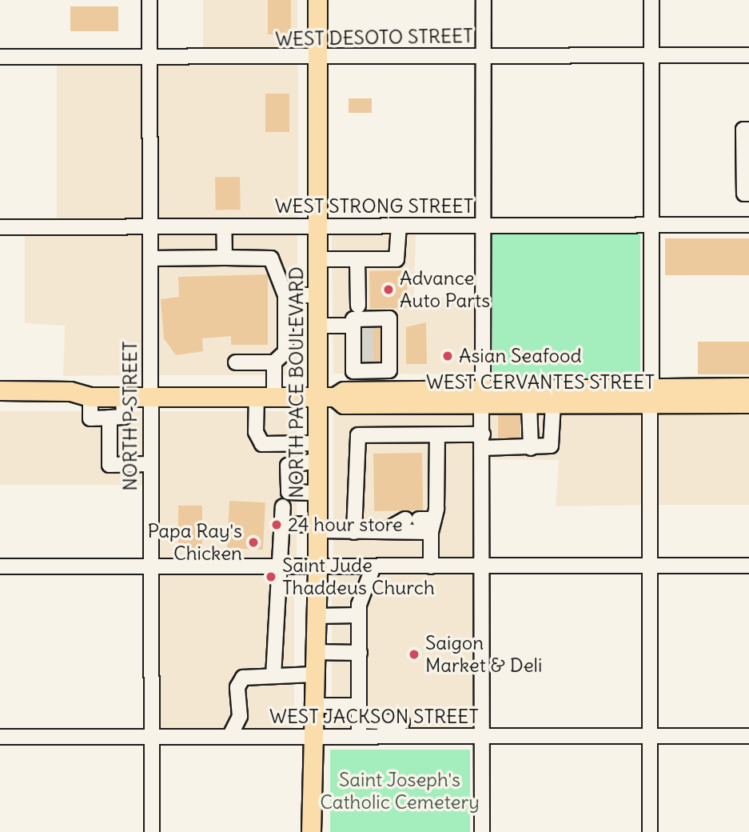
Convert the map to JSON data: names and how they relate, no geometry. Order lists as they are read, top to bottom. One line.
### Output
{"streets":{"main road":["NORTH PACE BOULEVARD","WEST CERVANTES STREET"],"street":["WEST DESOTO STREET","WEST STRONG STREET","NORTH P STREET","WEST JACKSON STREET"]},"crossings":[["WEST DESOTO STREET","NORTH PACE BOULEVARD"],["WEST DESOTO STREET","NORTH P STREET"],["WEST STRONG STREET","NORTH PACE BOULEVARD"],["WEST STRONG STREET","NORTH P STREET"],["NORTH PACE BOULEVARD","WEST CERVANTES STREET"],["NORTH PACE BOULEVARD","WEST JACKSON STREET"],["WEST CERVANTES STREET","NORTH P STREET"],["NORTH P STREET","WEST JACKSON STREET"]],"parks":["Saint Joseph's Catholic Cemetery"],"places":["Advance Auto Parts","Asian Seafood","24 hour store","Papa Ray's Chicken","Saint Jude Thaddeus Church","Saigon Market & Deli"]}
